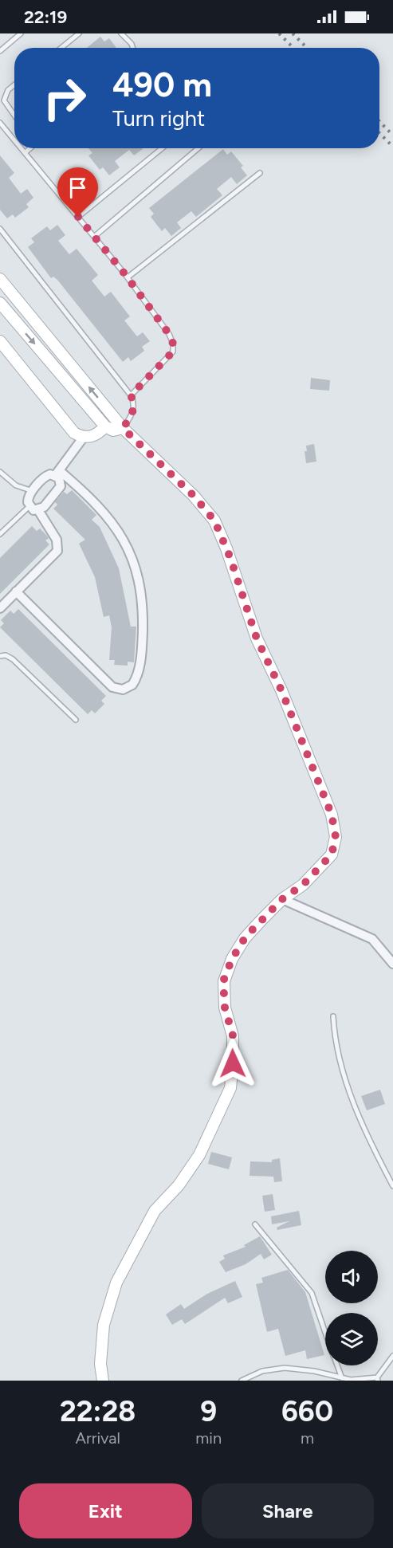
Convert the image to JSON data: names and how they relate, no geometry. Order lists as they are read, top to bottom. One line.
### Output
{"page":{"status":"22:19","turn":["490 m","Turn right"],"eta":["22:28","Arrival","9","min","660","m"],"buttons":["Exit","Share"]}}
